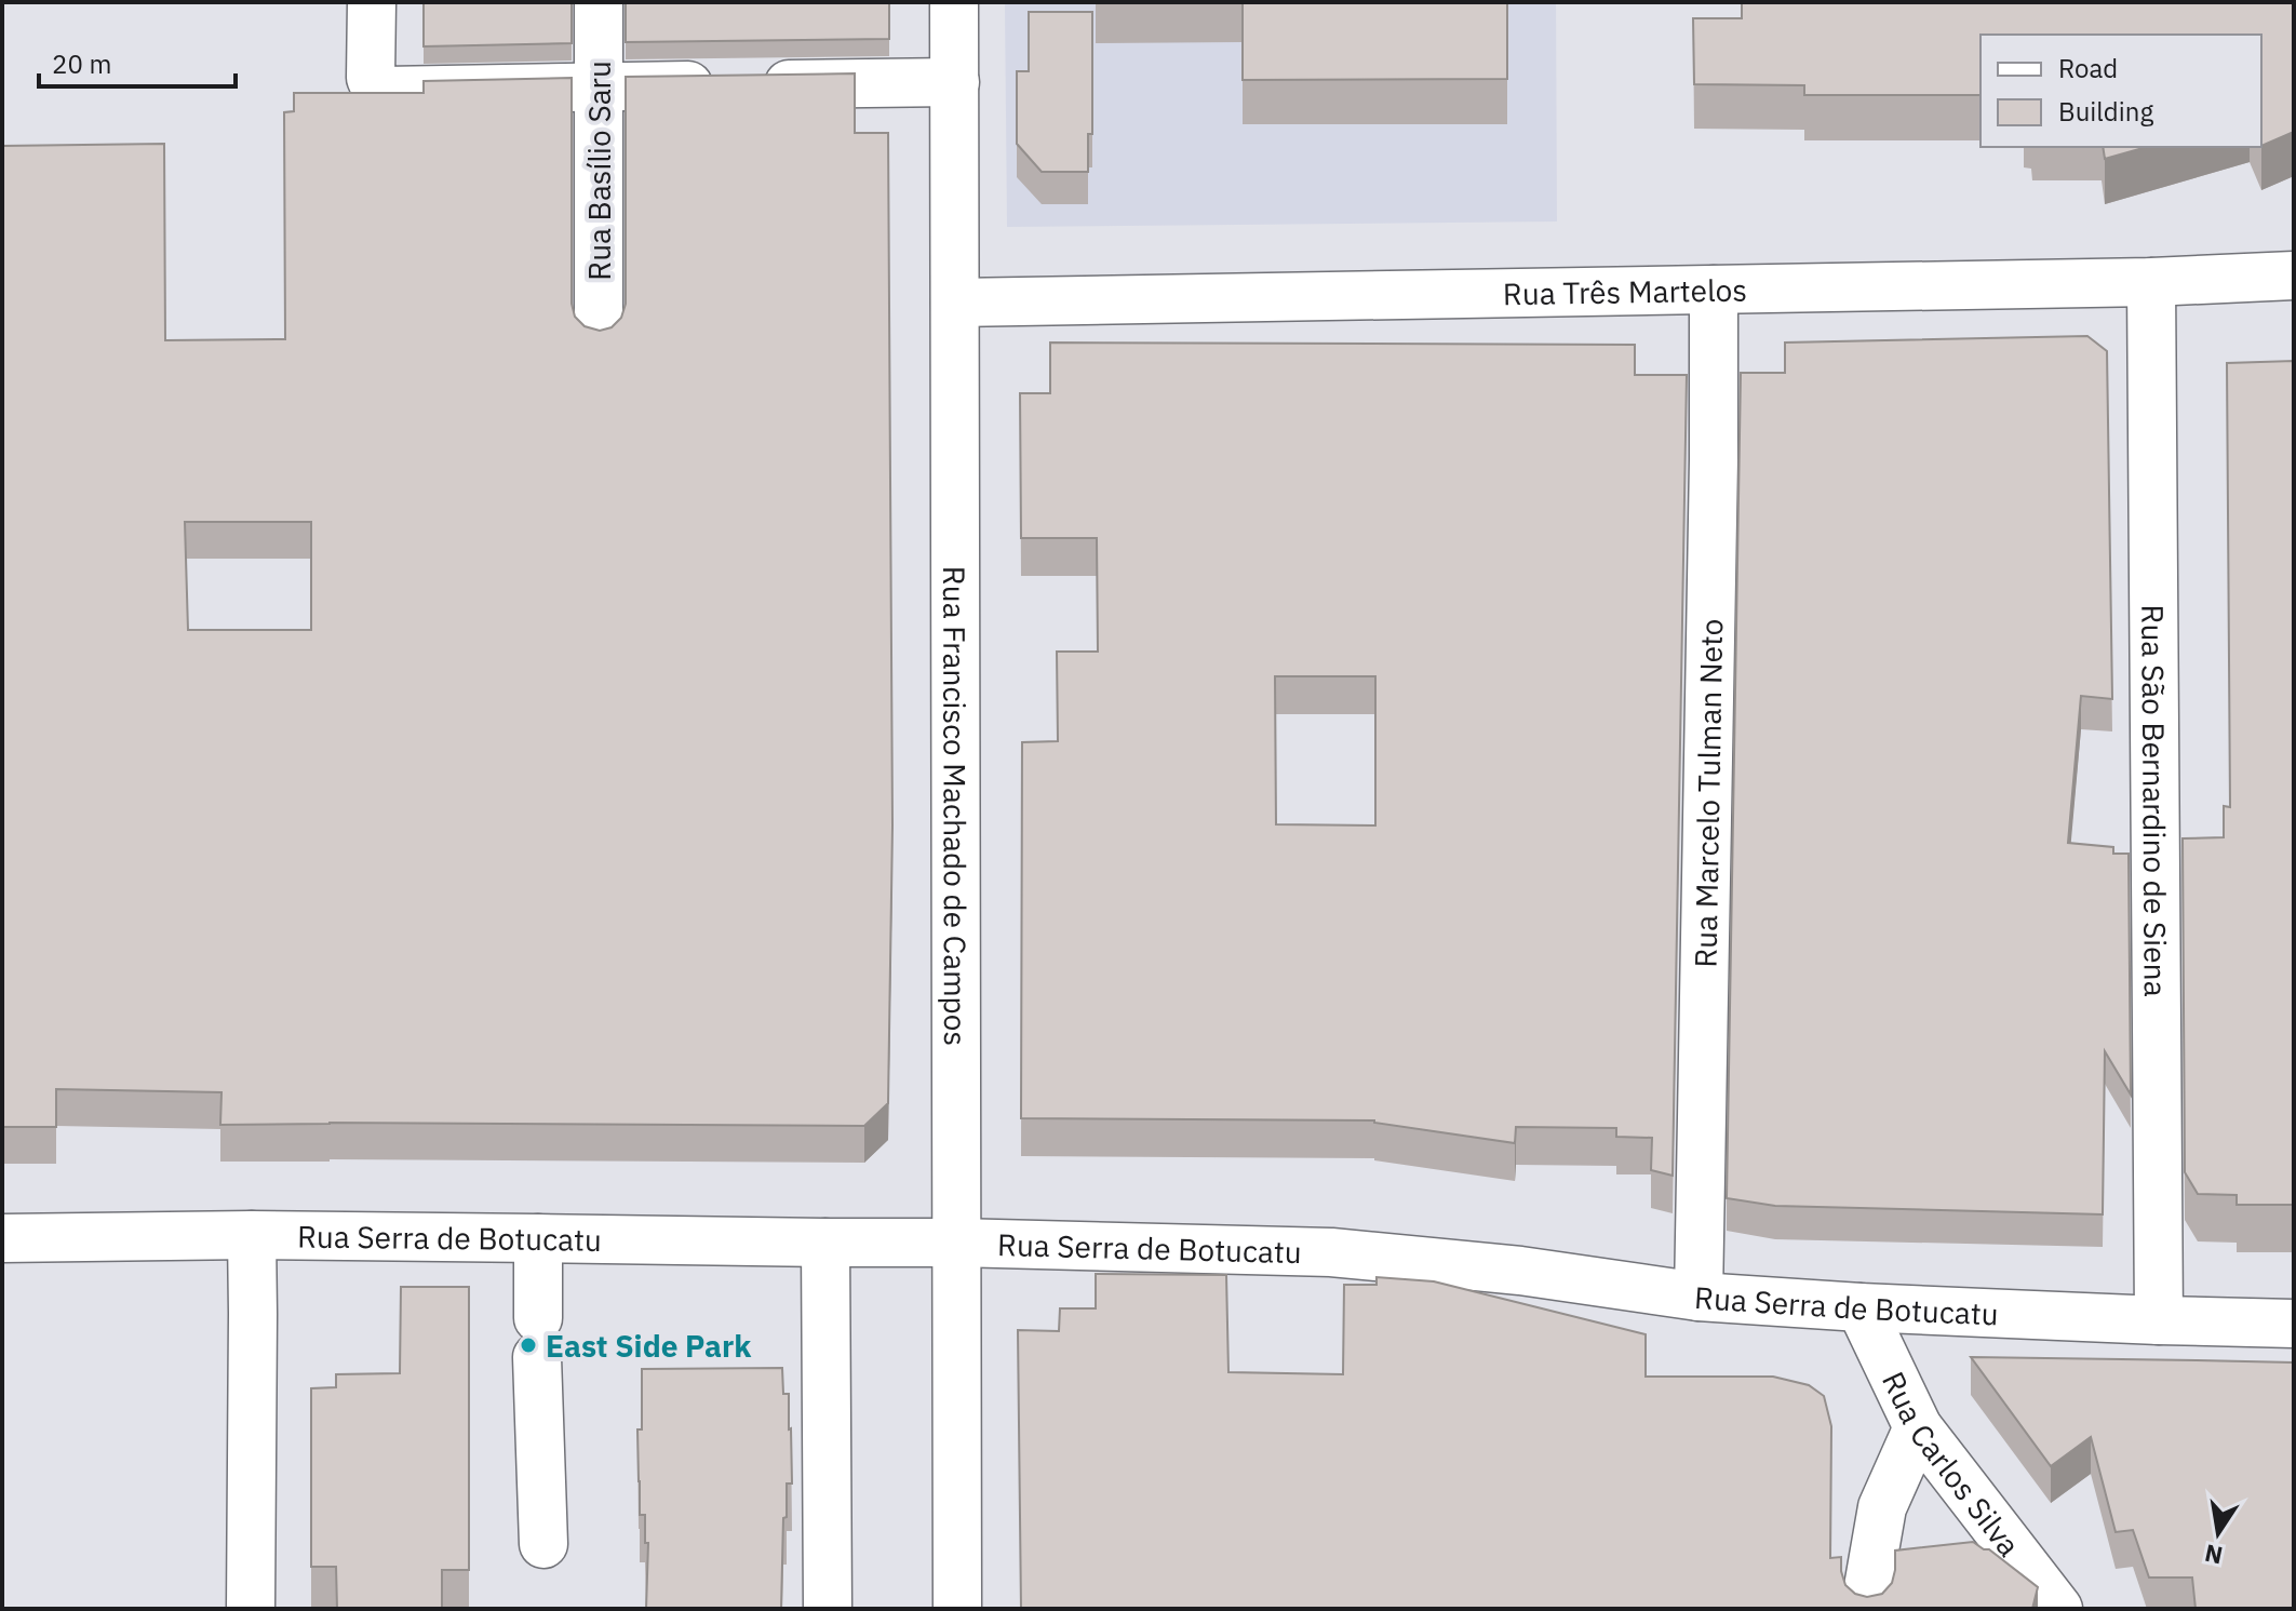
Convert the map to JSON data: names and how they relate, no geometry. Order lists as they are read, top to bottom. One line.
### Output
{"streets":{"street":["Rua Basílio Saru","Rua Três Martelos","Rua Marcelo Tulman Neto","Rua São Bernardino de Siena","Rua Francisco Machado de Campos","Rua Serra de Botucatu","Rua Carlos Silva"]},"crossings":[["Rua Três Martelos","Rua Marcelo Tulman Neto"],["Rua Três Martelos","Rua São Bernardino de Siena"],["Rua Três Martelos","Rua Francisco Machado de Campos"],["Rua Marcelo Tulman Neto","Rua Serra de Botucatu"],["Rua São Bernardino de Siena","Rua Serra de Botucatu"],["Rua Francisco Machado de Campos","Rua Serra de Botucatu"],["Rua Serra de Botucatu","Rua Carlos Silva"]],"places":["East Side Park"],"legend":["Road","Building"],"scale_bar":"20 m","north":"bottom"}
